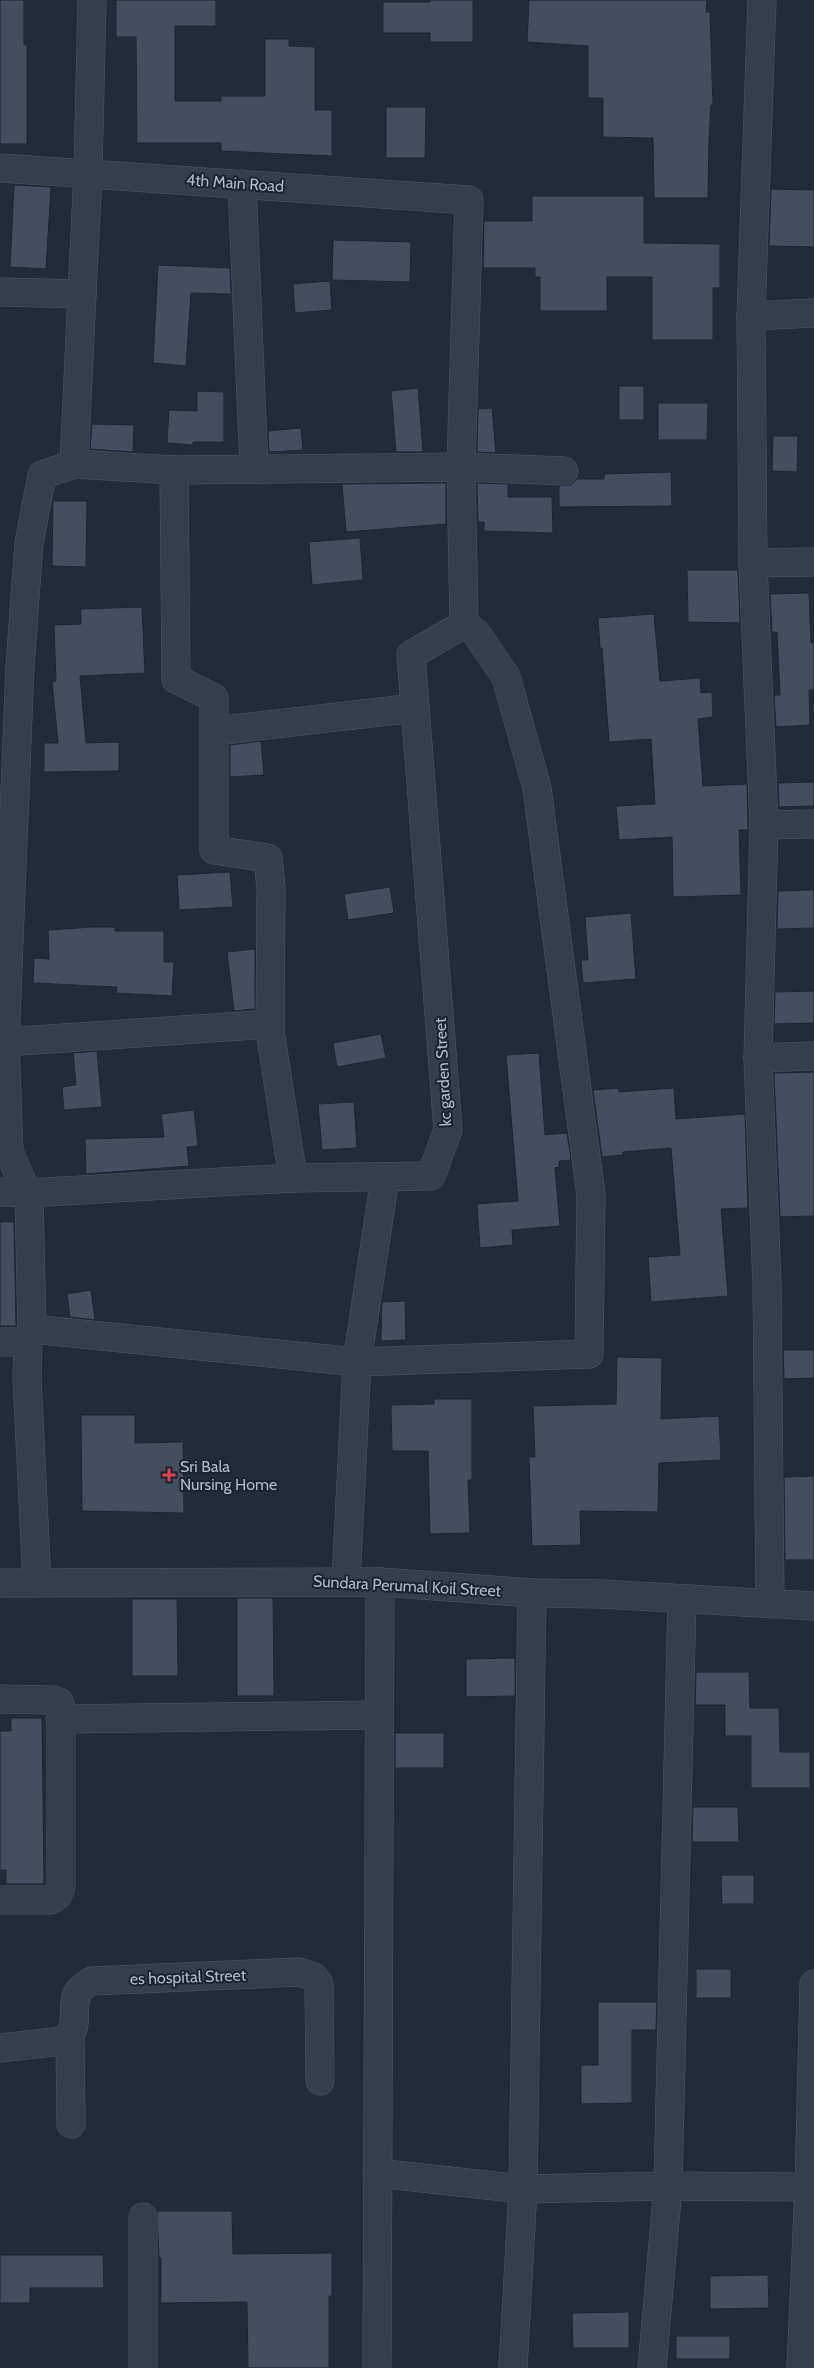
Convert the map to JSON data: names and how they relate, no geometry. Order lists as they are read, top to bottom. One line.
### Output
{"streets":{"street":["4th Main Road","kc garden Street","Sundara Perumal Koil Street","es hospital Street"]},"places":{"health":["Sri Bala Nursing Home"]}}
